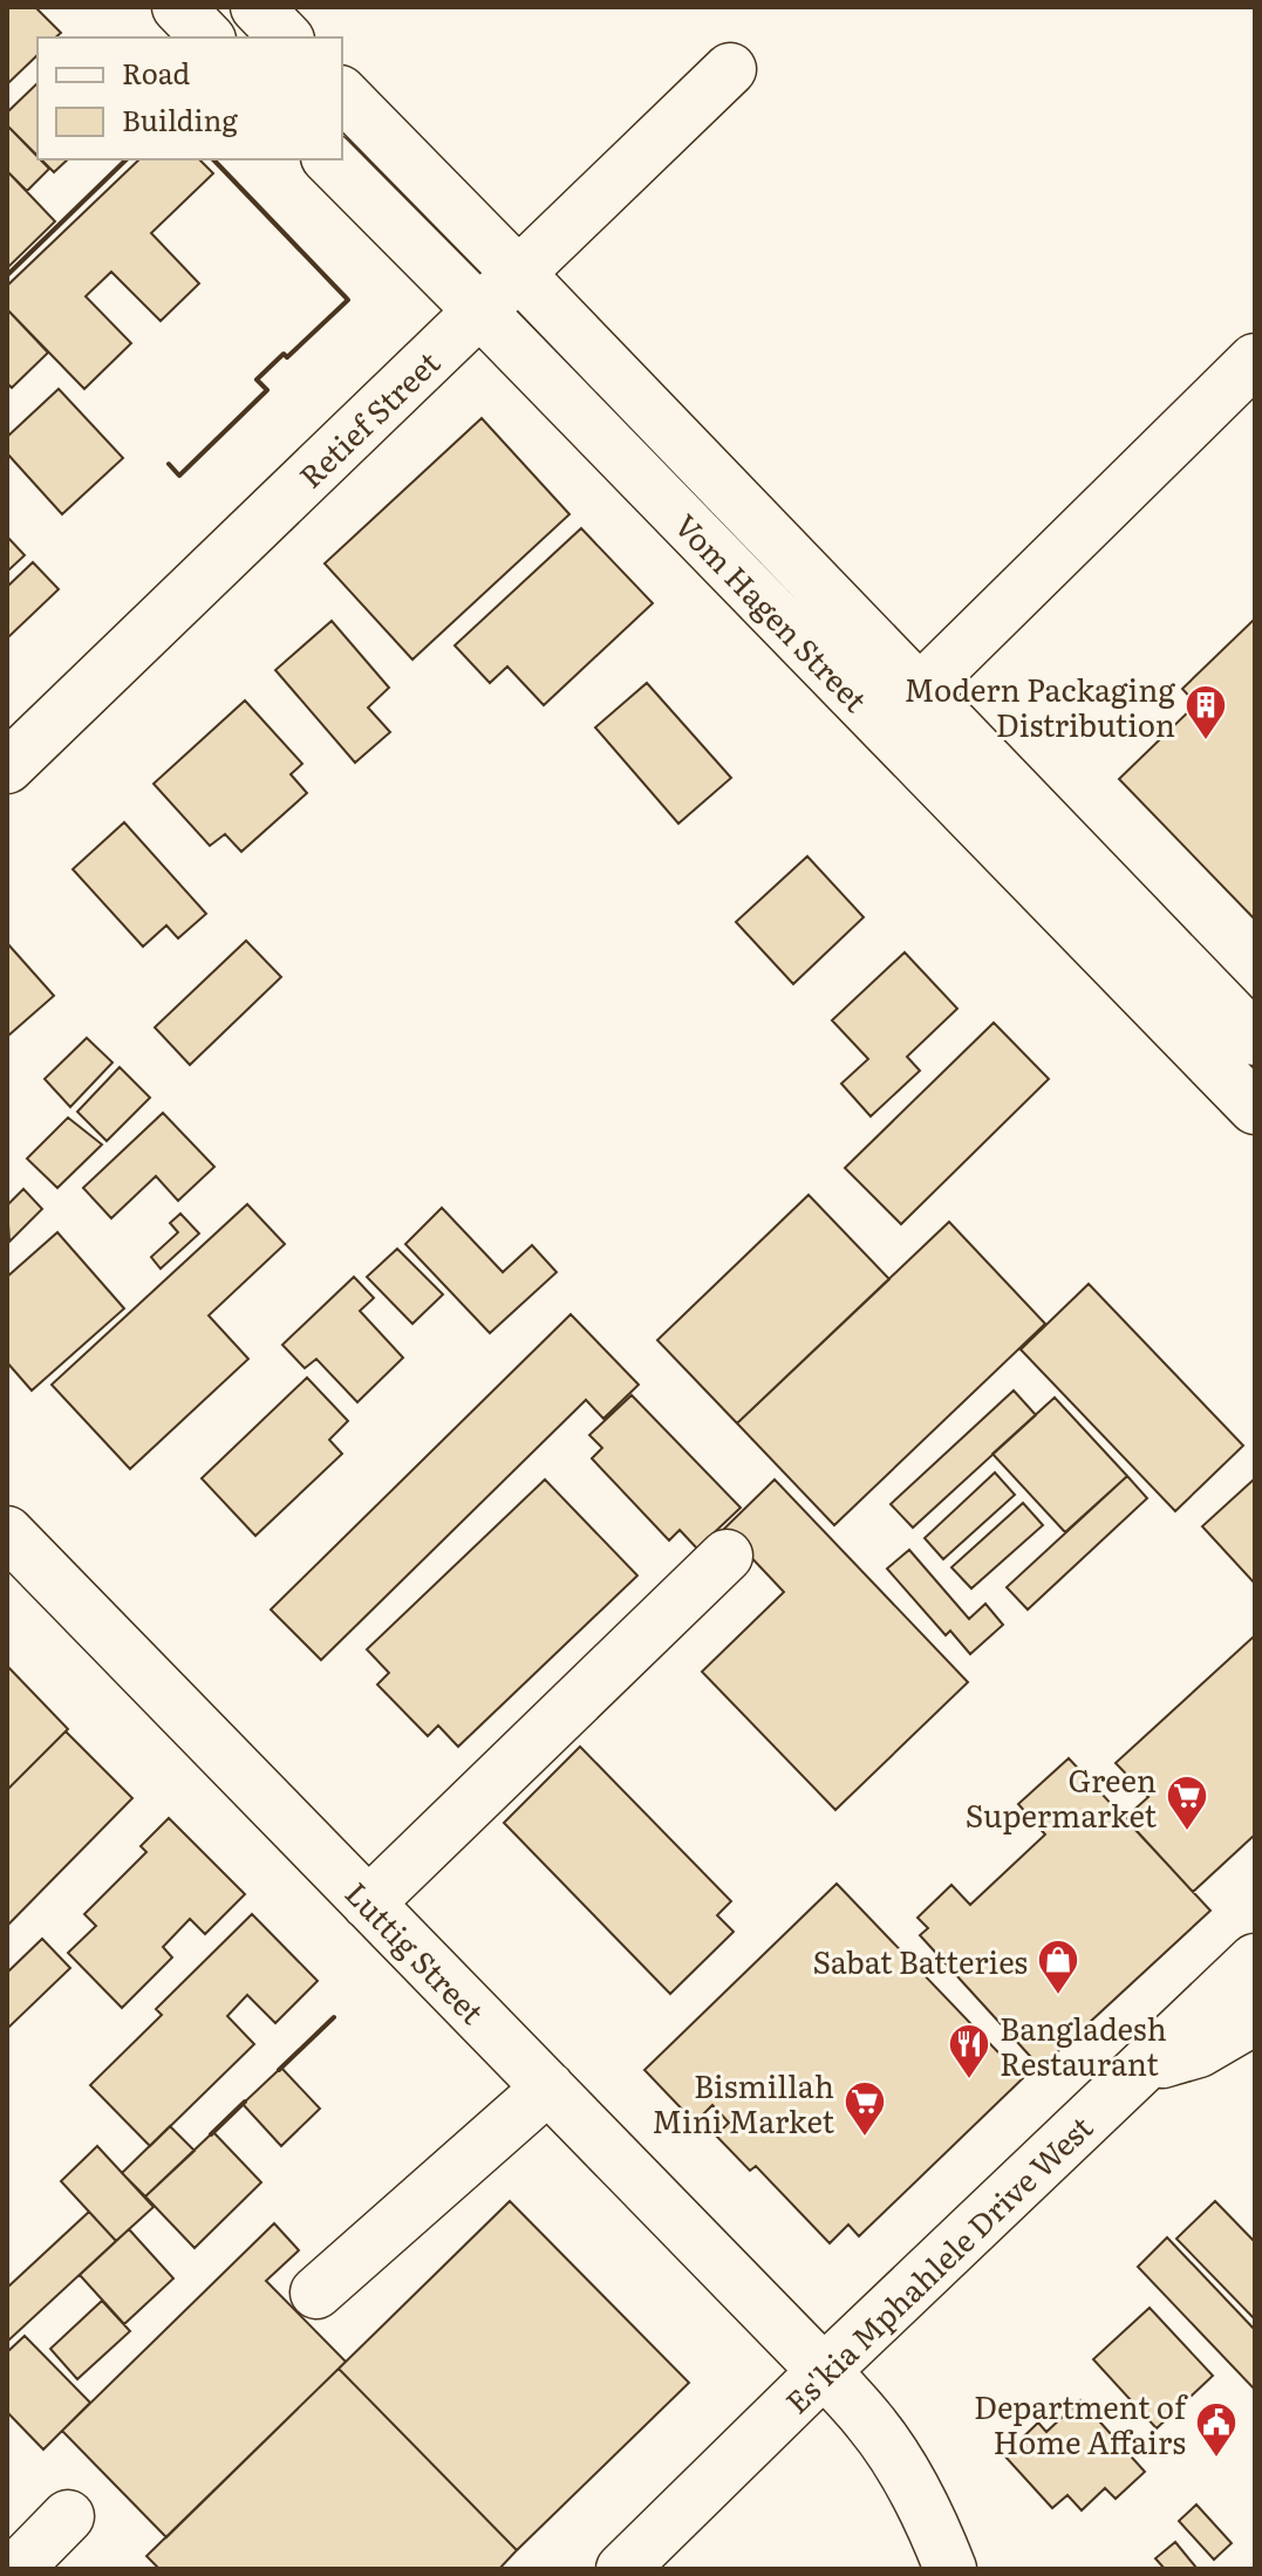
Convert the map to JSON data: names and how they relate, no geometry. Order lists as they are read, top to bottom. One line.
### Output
{"streets":{"main road":["Retief Street","Vom Hagen Street","Luttig Street","Es'kia Mphahlele Drive West"]},"crossings":[["Retief Street","Vom Hagen Street"],["Luttig Street","Es'kia Mphahlele Drive West"]],"places":{"building":["Modern Packaging Distribution"],"supermarket":["Green Supermarket","Bismillah Mini Market"],"shop":["Sabat Batteries"],"restaurant":["Bangladesh Restaurant"],"public building":["Department of Home Affairs"]},"legend":["Road","Building"]}
